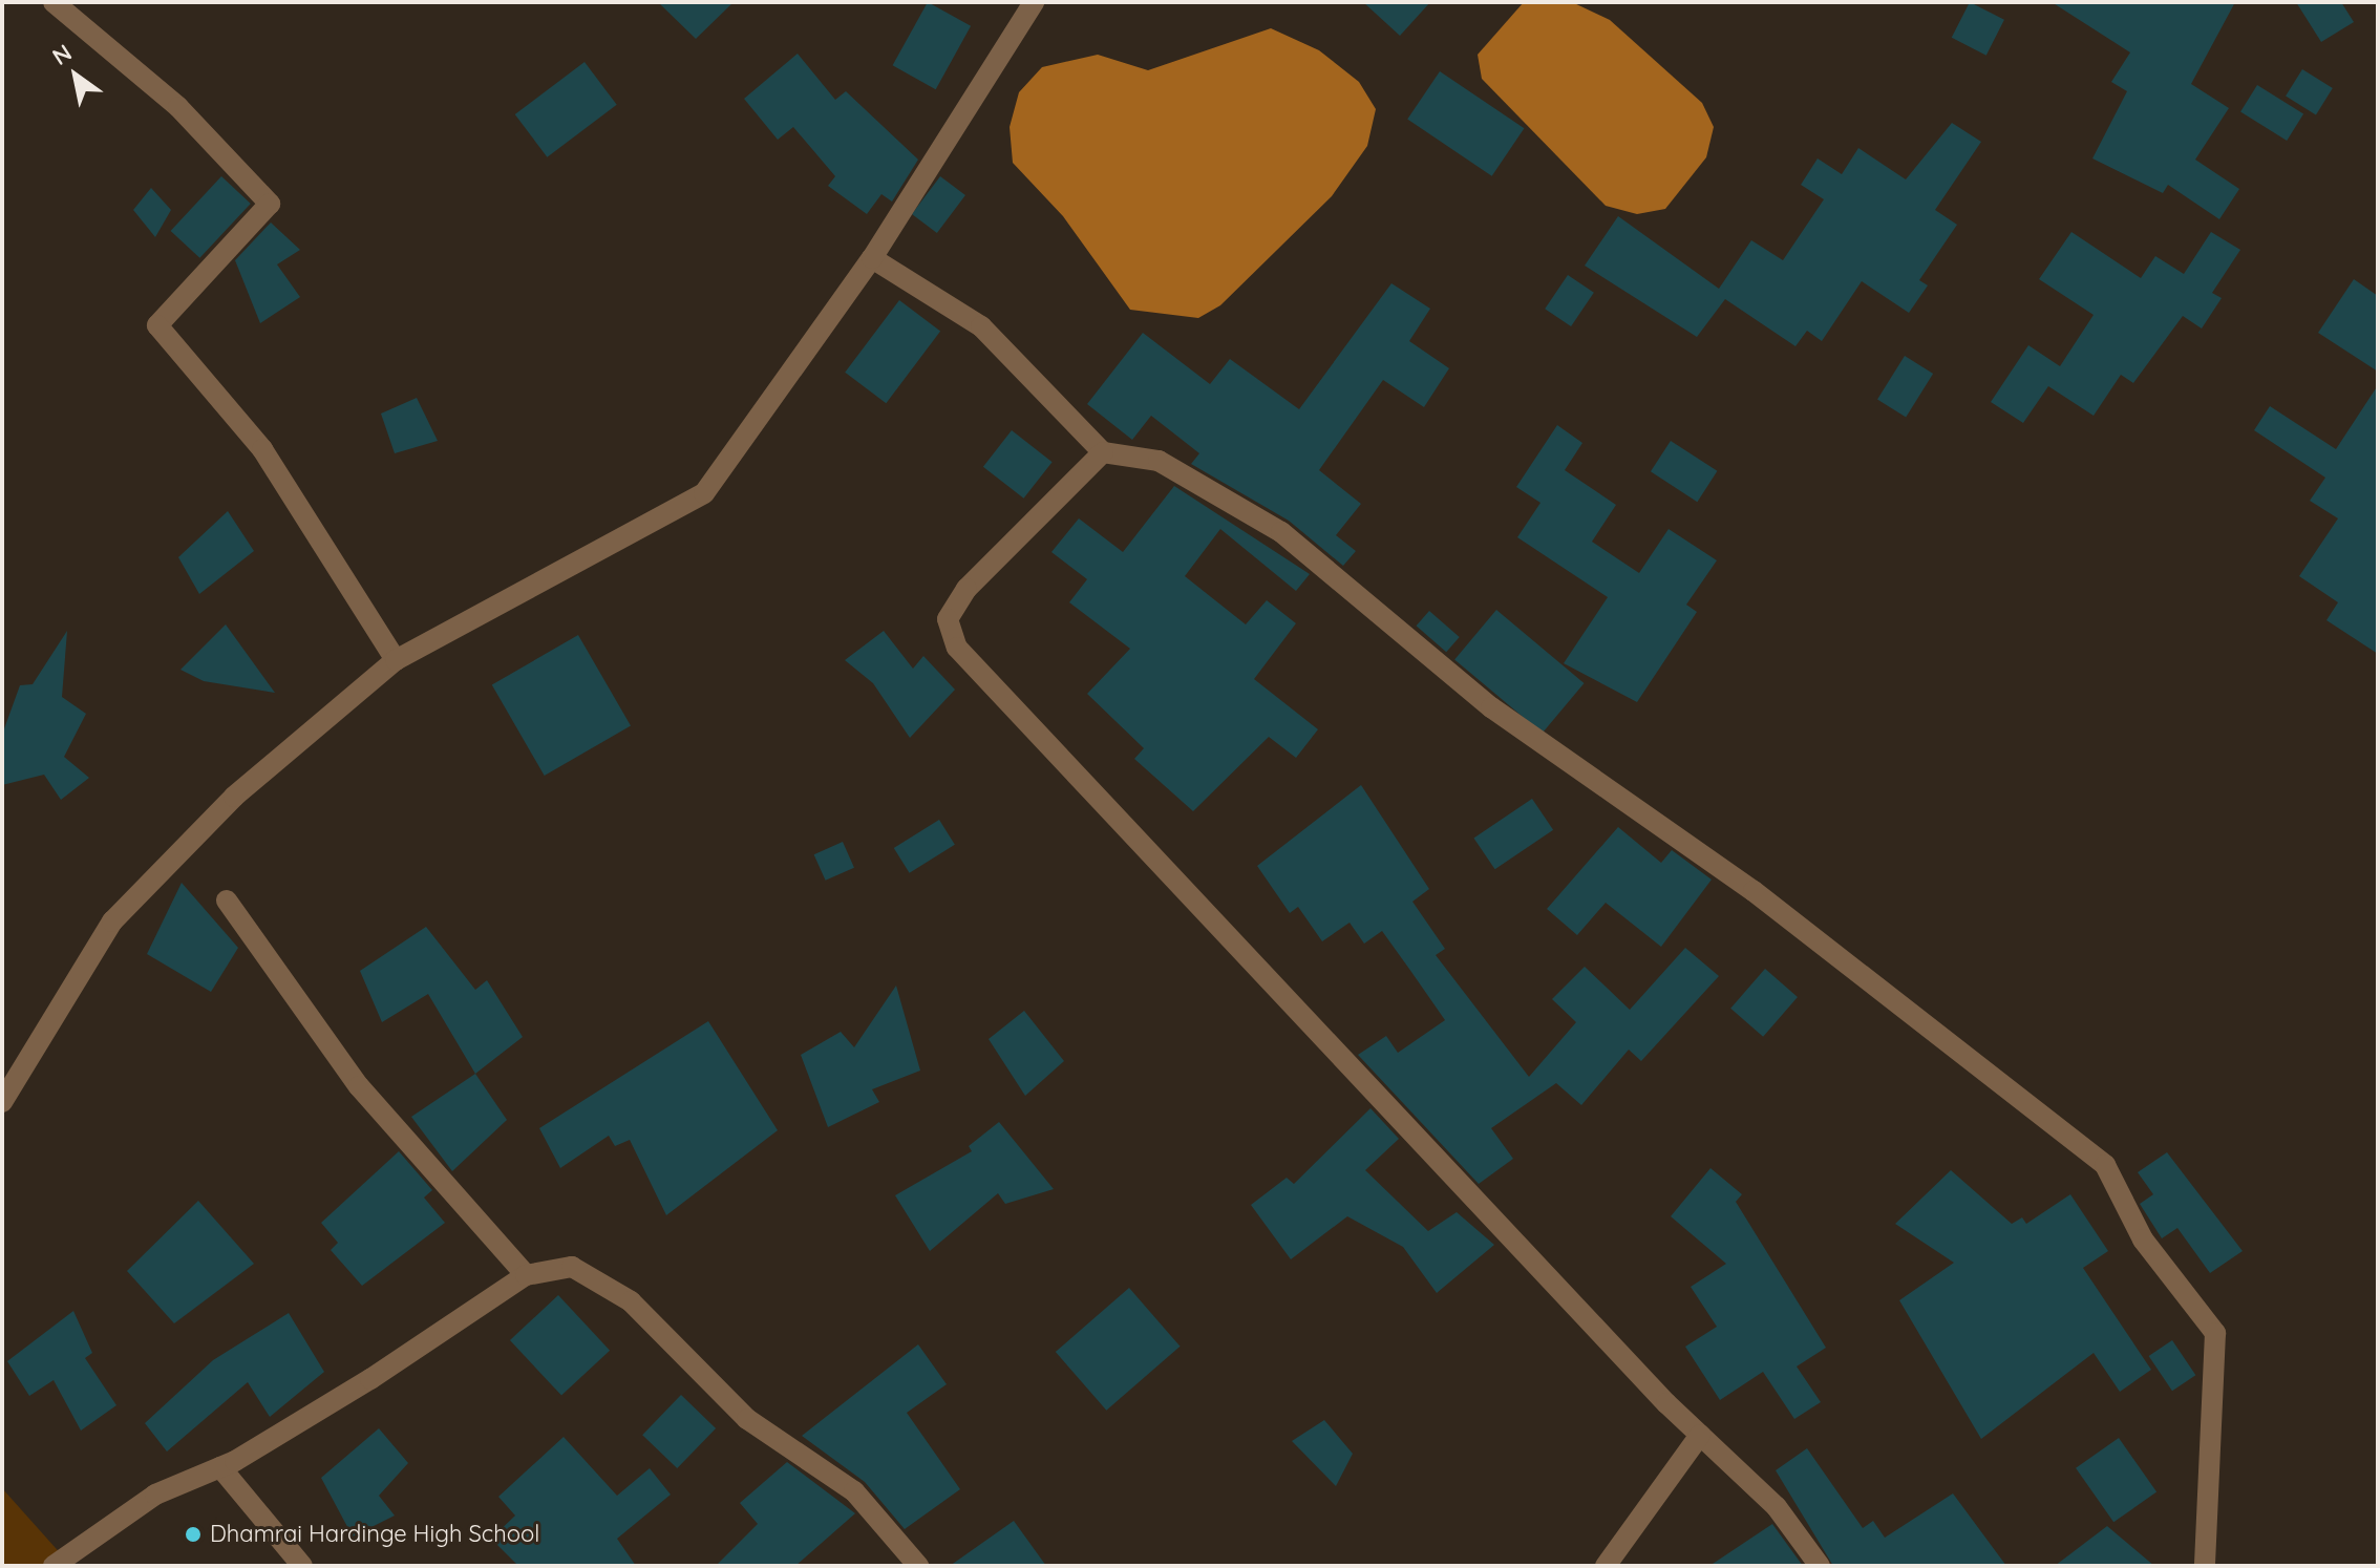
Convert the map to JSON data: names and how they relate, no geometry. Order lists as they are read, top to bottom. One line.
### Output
{"places":["Dhamrai Hardinge High School"],"north":"top left"}
